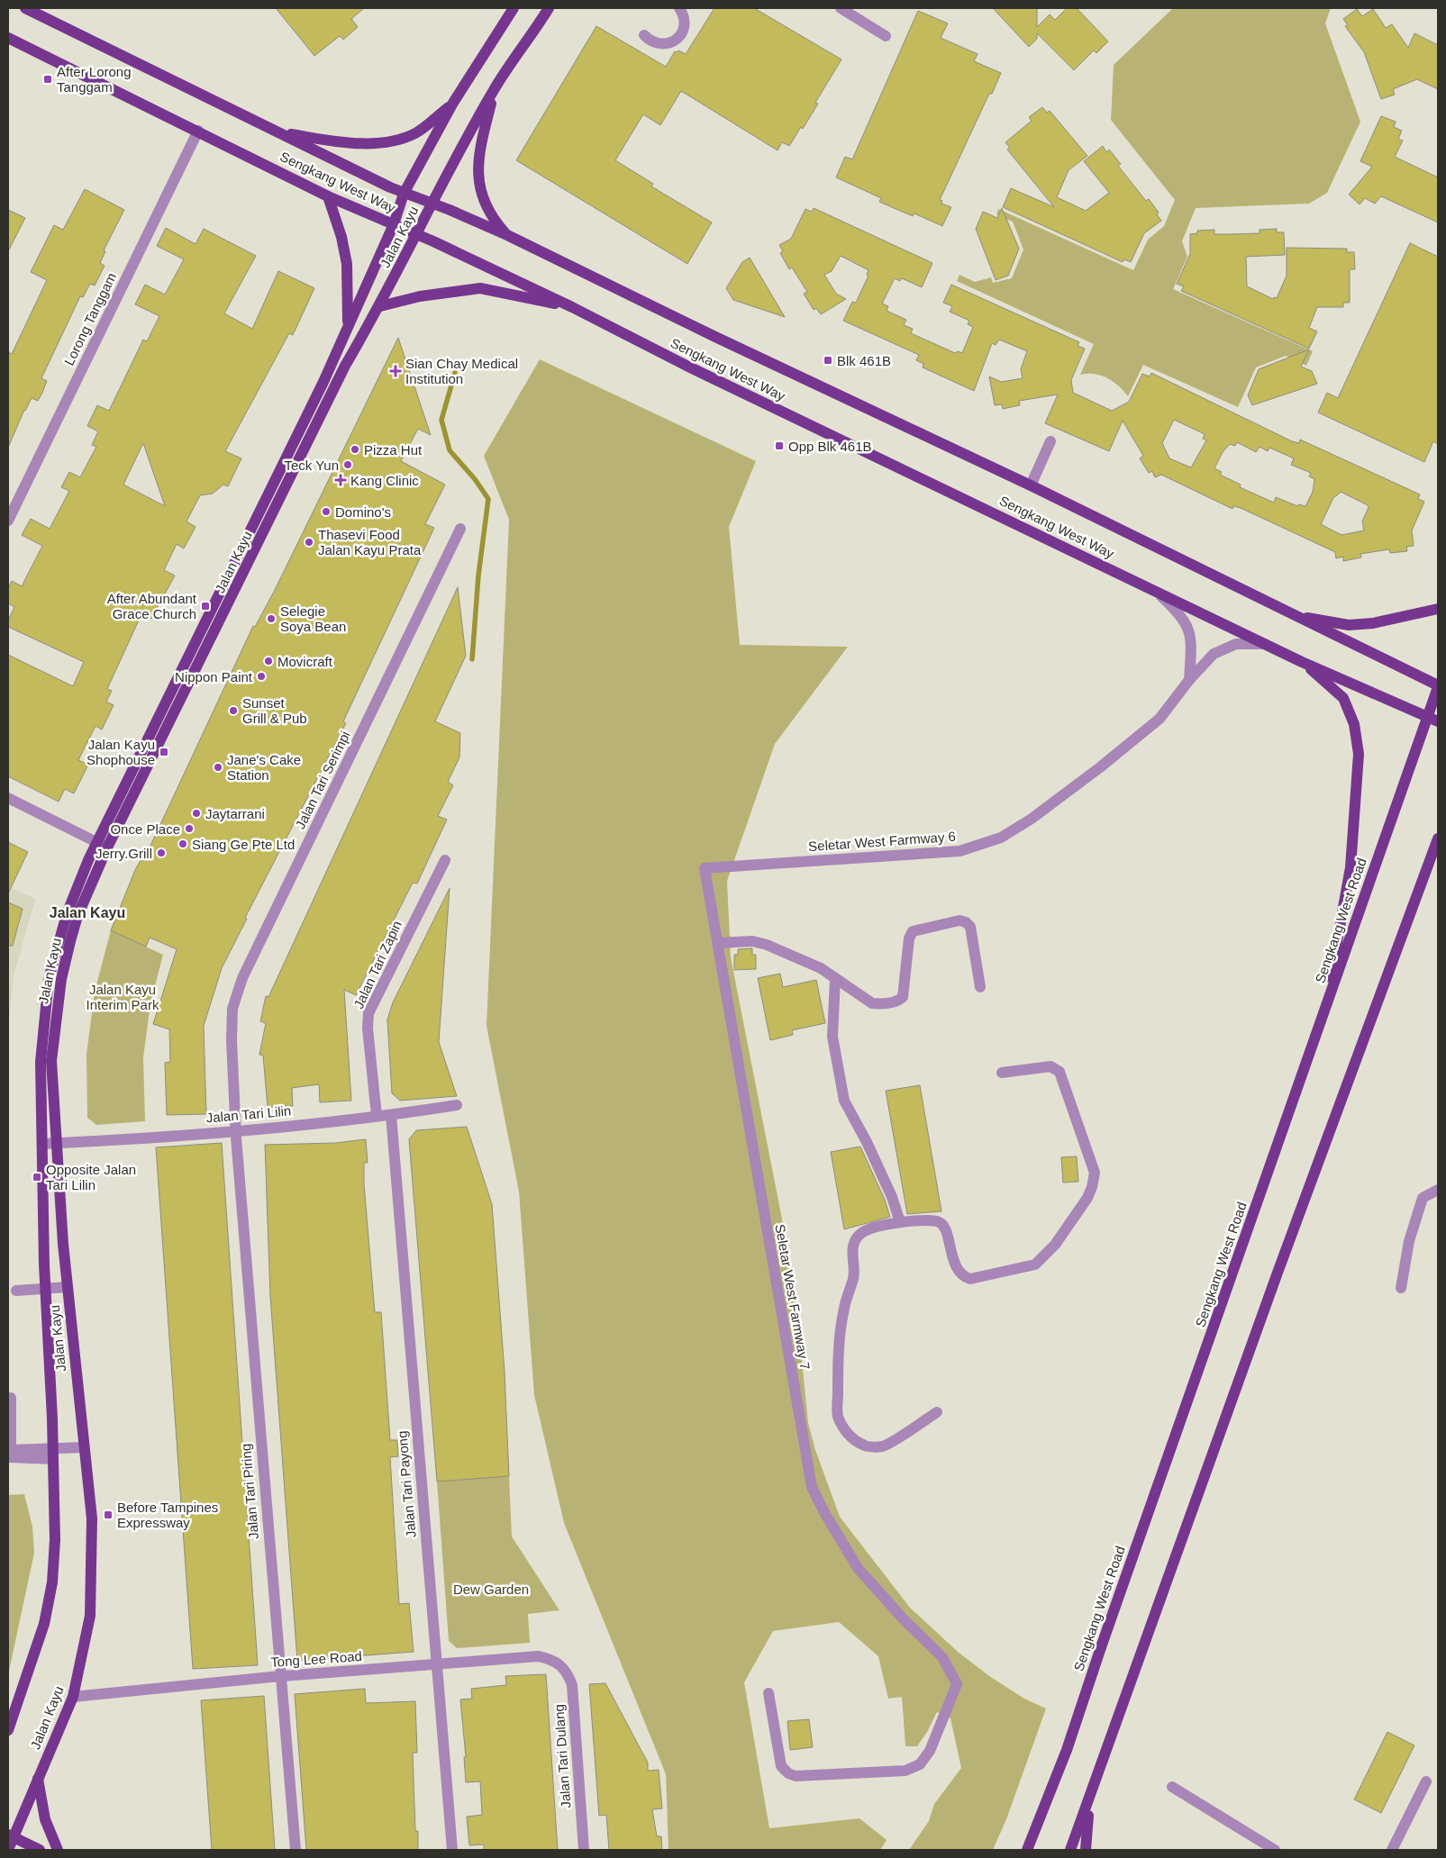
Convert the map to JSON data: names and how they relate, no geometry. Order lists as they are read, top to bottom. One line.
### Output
{"streets":{"main road":["Sengkang West Way","Jalan Kayu","Sengkang West Road"],"street":["Lorong Tanggam","Jalan Tari Serimpi","Seletar West Farmway 6","Jalan Tari Zapin","Jalan Tari Lilin","Seletar West Farmway 7","Jalan Tari Payong","Jalan Tari Piring","Tong Lee Road","Jalan Tari Dulang"]},"crossings":[["Sengkang West Way","Jalan Kayu"],["Sengkang West Way","Lorong Tanggam"],["Sengkang West Way","Seletar West Farmway 6"],["Sengkang West Way","Sengkang West Road"],["Jalan Kayu","Jalan Tari Lilin"],["Jalan Kayu","Tong Lee Road"],["Jalan Tari Serimpi","Jalan Tari Lilin"],["Jalan Tari Serimpi","Jalan Tari Piring"],["Seletar West Farmway 6","Seletar West Farmway 7"],["Jalan Tari Zapin","Jalan Tari Lilin"],["Jalan Tari Lilin","Jalan Tari Payong"],["Jalan Tari Lilin","Jalan Tari Piring"],["Jalan Tari Payong","Tong Lee Road"],["Jalan Tari Piring","Tong Lee Road"],["Tong Lee Road","Jalan Tari Dulang"]],"districts":["Jalan Kayu"],"parks":["Jalan Kayu Interim Park","Dew Garden"],"places":{"transit":["After Lorong Tanggam","Blk 461B","Opp Blk 461B","After Abundant Grace Church","Jalan Kayu Shophouse","Opposite Jalan Tari Lilin","Before Tampines Expressway"],"health":["Sian Chay Medical Institution","Kang Clinic"],"other":["Pizza Hut","Teck Yun","Domino's","Thasevi Food Jalan Kayu Prata","Selegie Soya Bean","Movicraft","Nippon Paint","Sunset Grill & Pub","Jane's Cake Station","Jaytarrani","Once Place","Siang Ge Pte Ltd","Jerry.Grill"]}}
